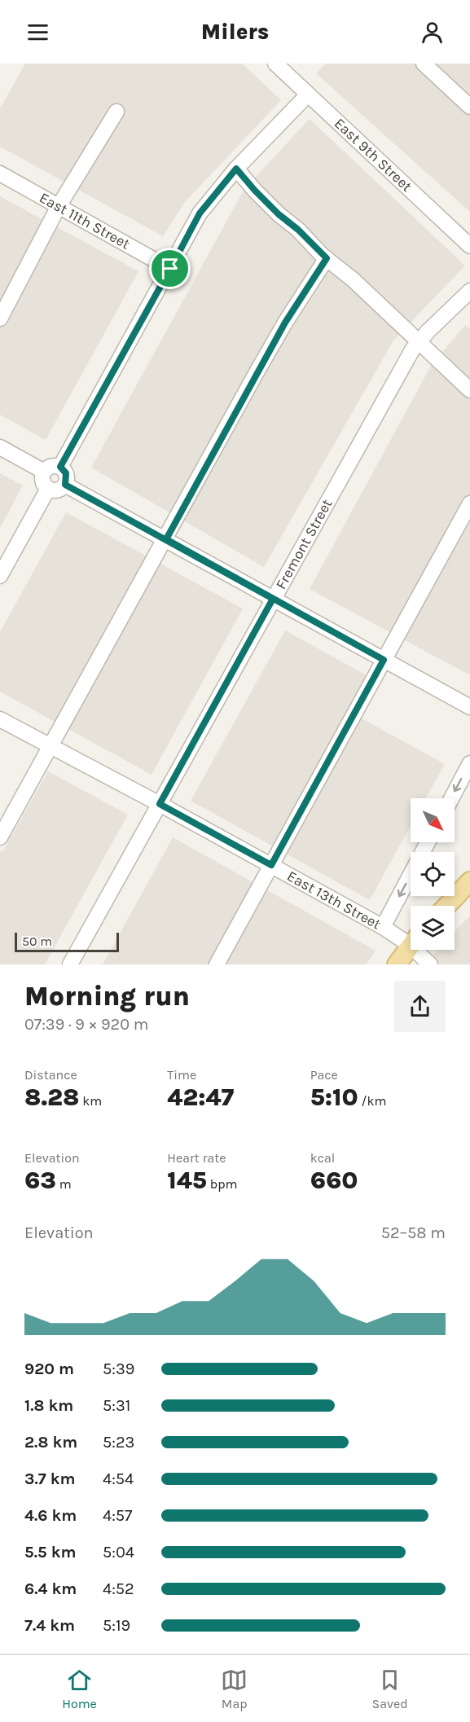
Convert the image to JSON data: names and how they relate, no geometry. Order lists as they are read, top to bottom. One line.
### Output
{"streets":{"street":["East 9th Street","East 11th Street","Fremont Street","East 13th Street"]},"crossings":[["Fremont Street","East 13th Street"]],"scale_bar":"50 m","north":"bottom right","page":{"header":"Milers","scale":"50 m","heading":["Morning run","07:39 · 9 × 920 m"],"stats":[["Distance","8.28 km"],["Time","42:47"],["Pace","5:10 /km"],["Elevation","63 m"],["Heart rate","145 bpm"],["kcal","660"]],"chart":["Elevation","52–58 m"],"list":[{"name":"920 m","note":"5:39"},{"name":"1.8 km","note":"5:31"},{"name":"2.8 km","note":"5:23"},{"name":"3.7 km","note":"4:54"},{"name":"4.6 km","note":"4:57"},{"name":"5.5 km","note":"5:04"},{"name":"6.4 km","note":"4:52"},{"name":"7.4 km","note":"5:19"}],"tabs":["Home","Map","Saved"]}}
